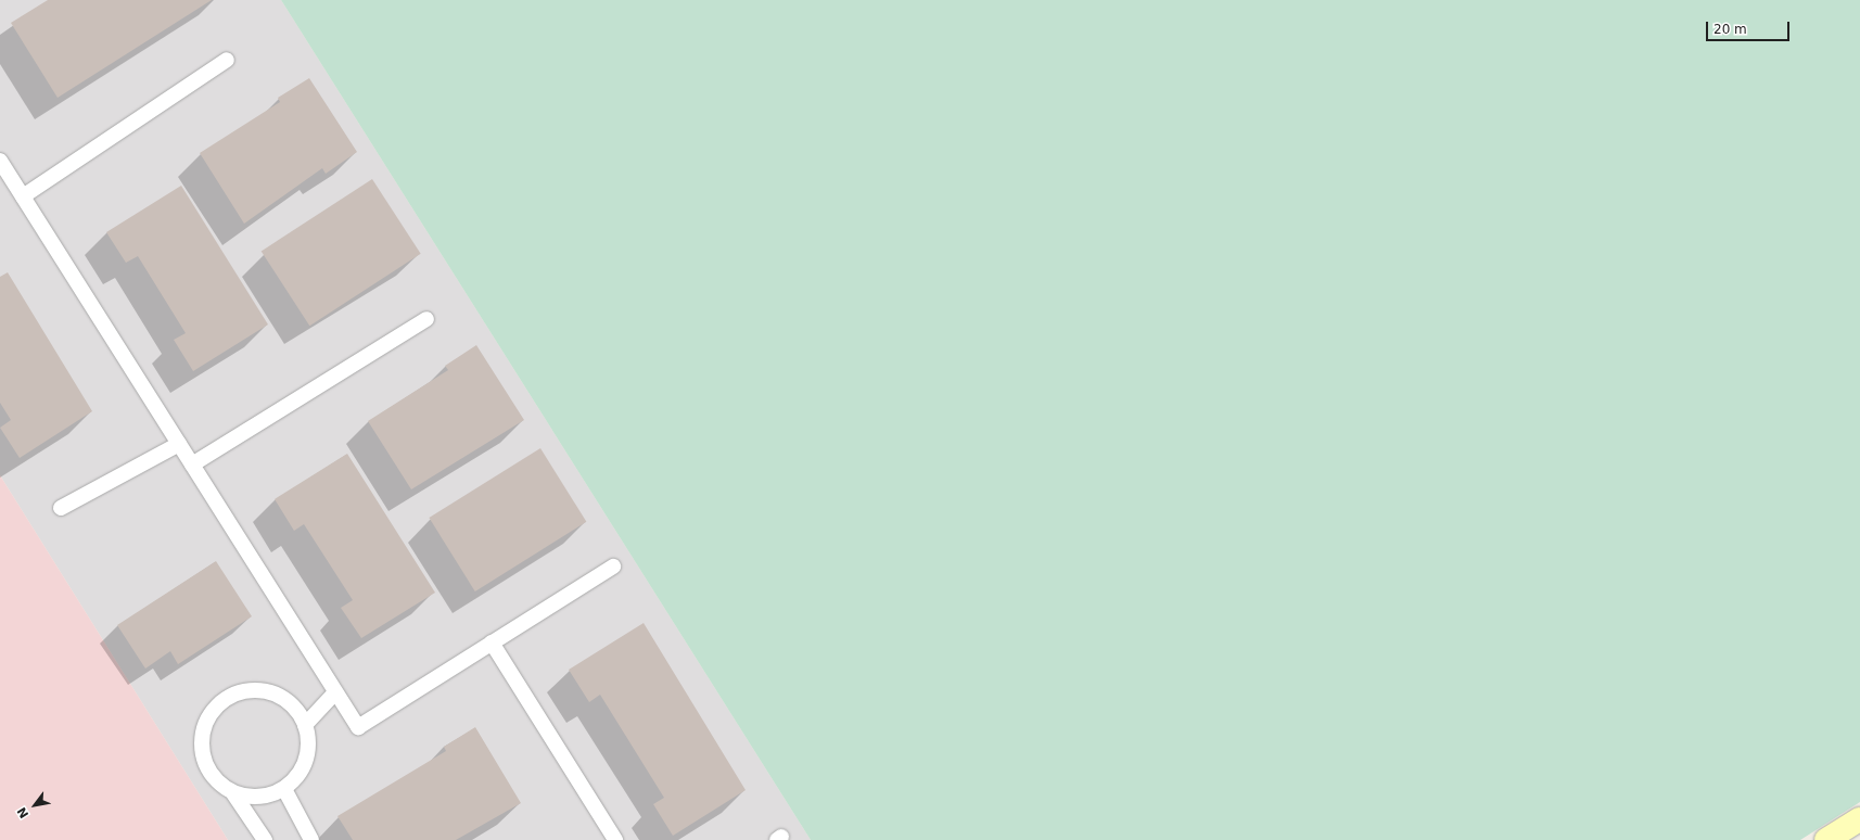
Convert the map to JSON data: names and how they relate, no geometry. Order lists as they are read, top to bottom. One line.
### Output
{"scale_bar":"20 m","north":"bottom left"}
